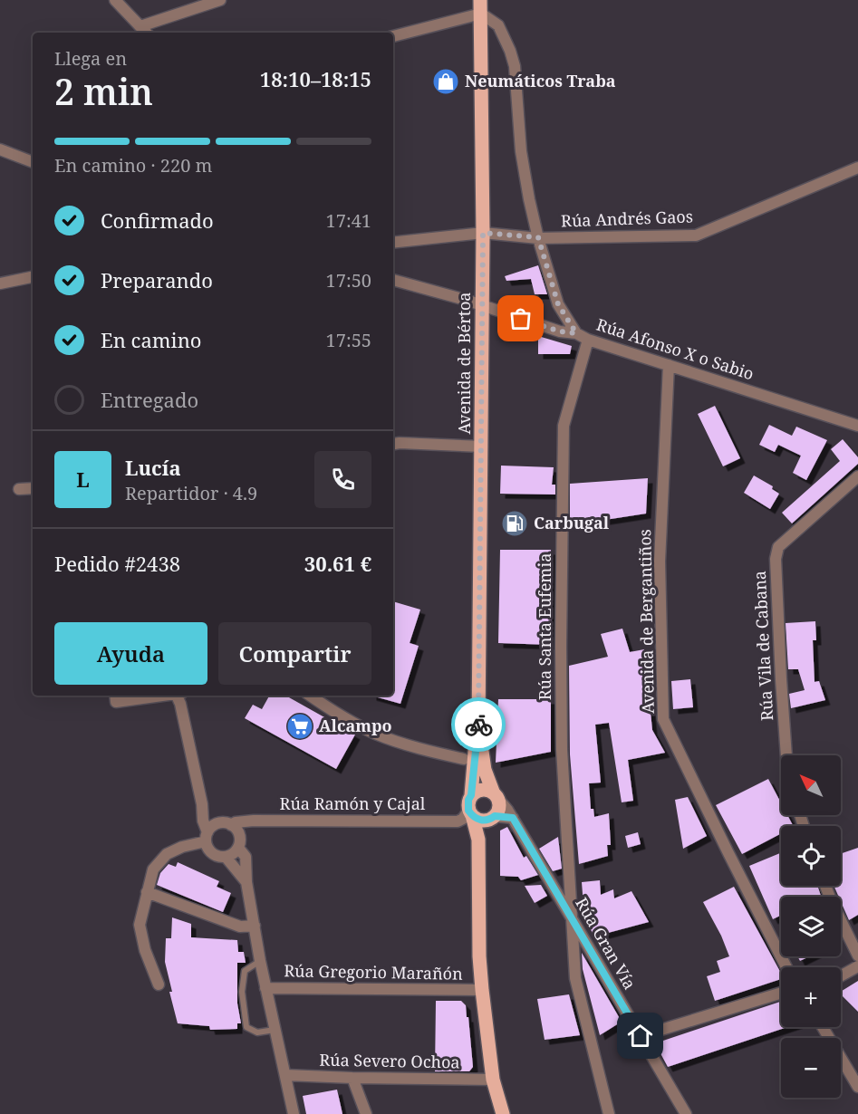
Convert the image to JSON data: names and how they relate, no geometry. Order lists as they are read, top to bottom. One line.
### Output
{"streets":{"main road":["Avenida de Bértoa"],"street":["Rúa Andrés Gaos","Rúa Afonso X o Sabio","Avenida de Bergantiños","Rúa Santa Eufemia","Rúa Vila de Cabana","Rúa Ramón y Cajal","Rúa Gran Vía","Rúa Gregorio Marañón","Rúa Severo Ochoa"]},"crossings":[["Rúa Andrés Gaos","Avenida de Bértoa"],["Rúa Afonso X o Sabio","Avenida de Bértoa"],["Rúa Afonso X o Sabio","Avenida de Bergantiños"],["Rúa Afonso X o Sabio","Rúa Santa Eufemia"],["Avenida de Bértoa","Rúa Ramón y Cajal"],["Avenida de Bértoa","Rúa Gran Vía"],["Rúa Santa Eufemia","Rúa Gran Vía"],["Rúa Ramón y Cajal","Rúa Gran Vía"]],"places":{"shop":["Neumáticos Traba"],"fuel station":["Carbugal"],"supermarket":["Alcampo"]},"north":"top left","page":{"heading":["2 min","Llega en","18:10–18:15"],"panel":["Lucía","Repartidor · 4.9","Pedido #2438","30.61 €"],"bar":"En camino · 220 m","list":[["Confirmado","17:41"],["Preparando","17:50"],["En camino","17:55"],"Entregado"],"round":"L","buttons":["Ayuda","Compartir"],"map_buttons":["+","−"]}}
